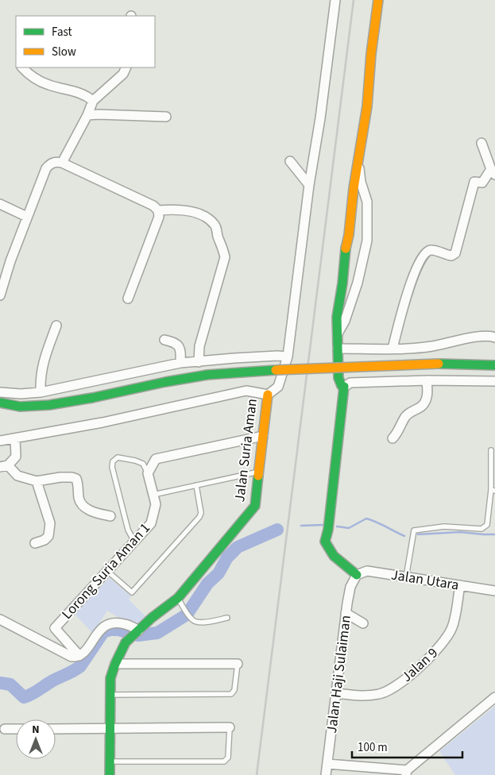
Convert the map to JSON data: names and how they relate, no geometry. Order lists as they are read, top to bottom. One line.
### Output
{"streets":{"street":["Jalan Suria Aman","Lorong Suria Aman 1","Jalan Utara","Jalan 9","Jalan Haji Sulaiman"]},"crossings":[["Jalan Utara","Jalan 9"],["Jalan Utara","Jalan Haji Sulaiman"],["Jalan 9","Jalan Haji Sulaiman"]],"legend":["Fast","Slow"],"scale_bar":"100 m","north":"top"}
